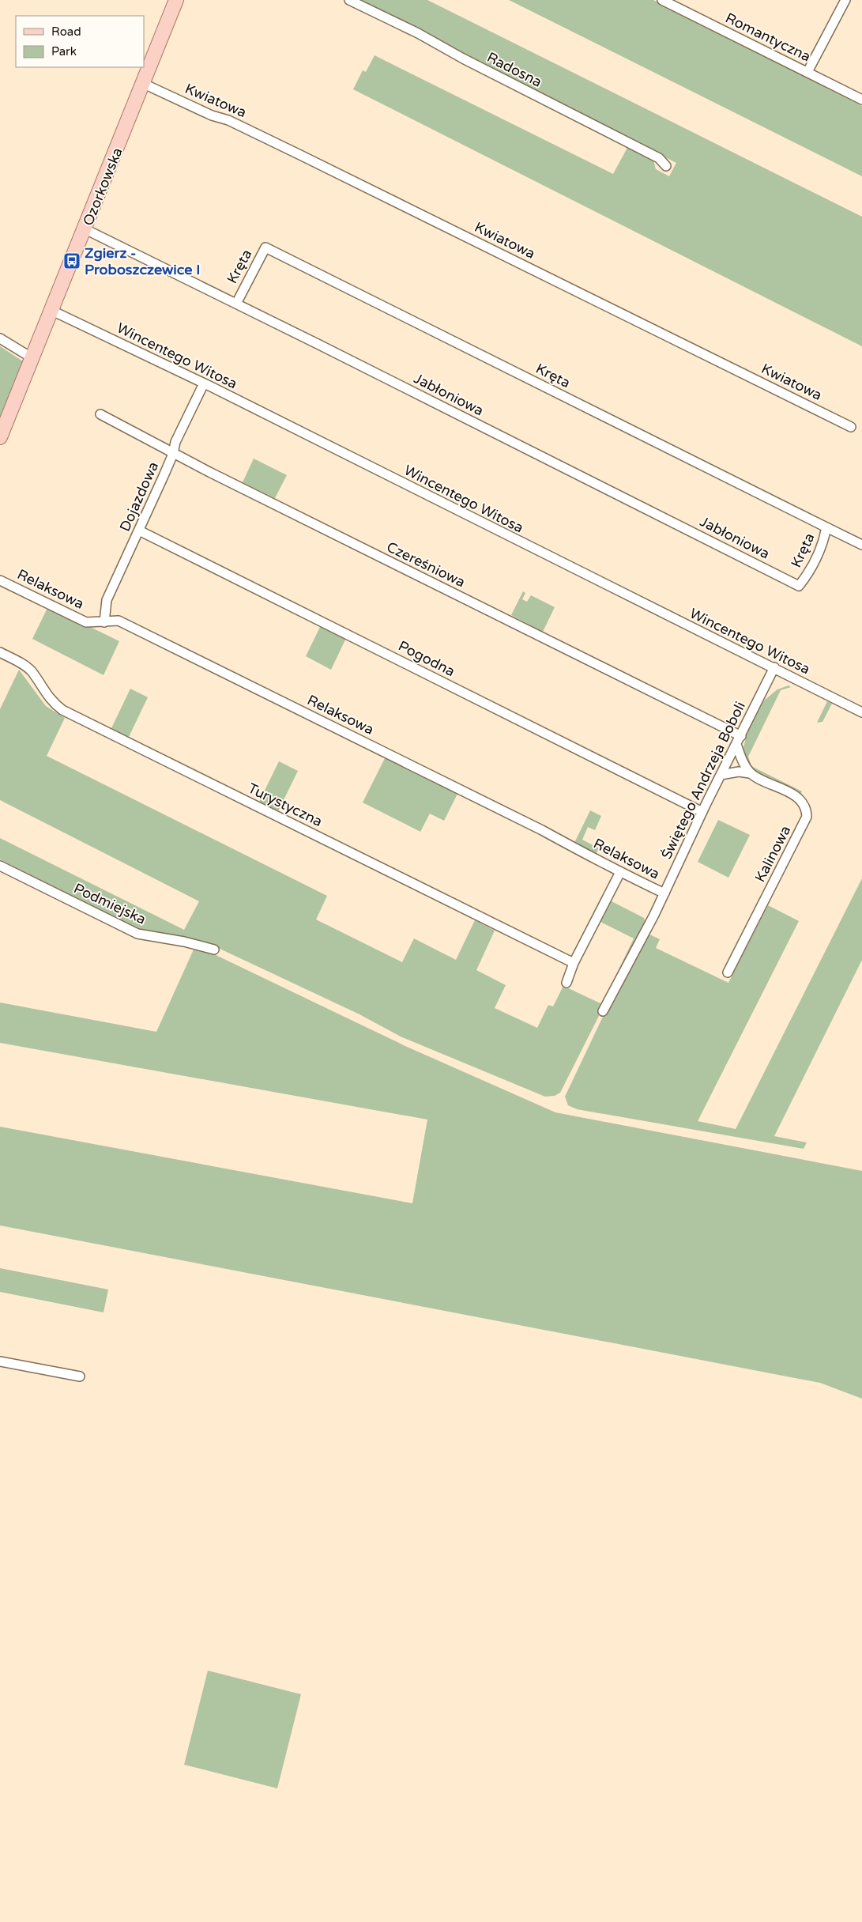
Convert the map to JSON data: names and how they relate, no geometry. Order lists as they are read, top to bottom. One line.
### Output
{"streets":{"main road":["Ozorkowska"],"street":["Romantyczna","Radosna","Kwiatowa","Kręta","Wincentego Witosa","Jabłoniowa","Dojazdowa","Czereśniowa","Relaksowa","Pogodna","Świętego Andrzeja Boboli","Turystyczna","Kalinowa","Podmiejska"]},"crossings":[["Kwiatowa","Ozorkowska"],["Ozorkowska","Wincentego Witosa"],["Ozorkowska","Jabłoniowa"],["Kręta","Jabłoniowa"],["Wincentego Witosa","Dojazdowa"],["Wincentego Witosa","Świętego Andrzeja Boboli"],["Dojazdowa","Czereśniowa"],["Dojazdowa","Relaksowa"],["Dojazdowa","Pogodna"],["Czereśniowa","Świętego Andrzeja Boboli"],["Relaksowa","Świętego Andrzeja Boboli"],["Pogodna","Świętego Andrzeja Boboli"],["Świętego Andrzeja Boboli","Kalinowa"]],"places":{"bus stop":["Zgierz - Proboszczewice I"]},"legend":["Road","Park"]}
